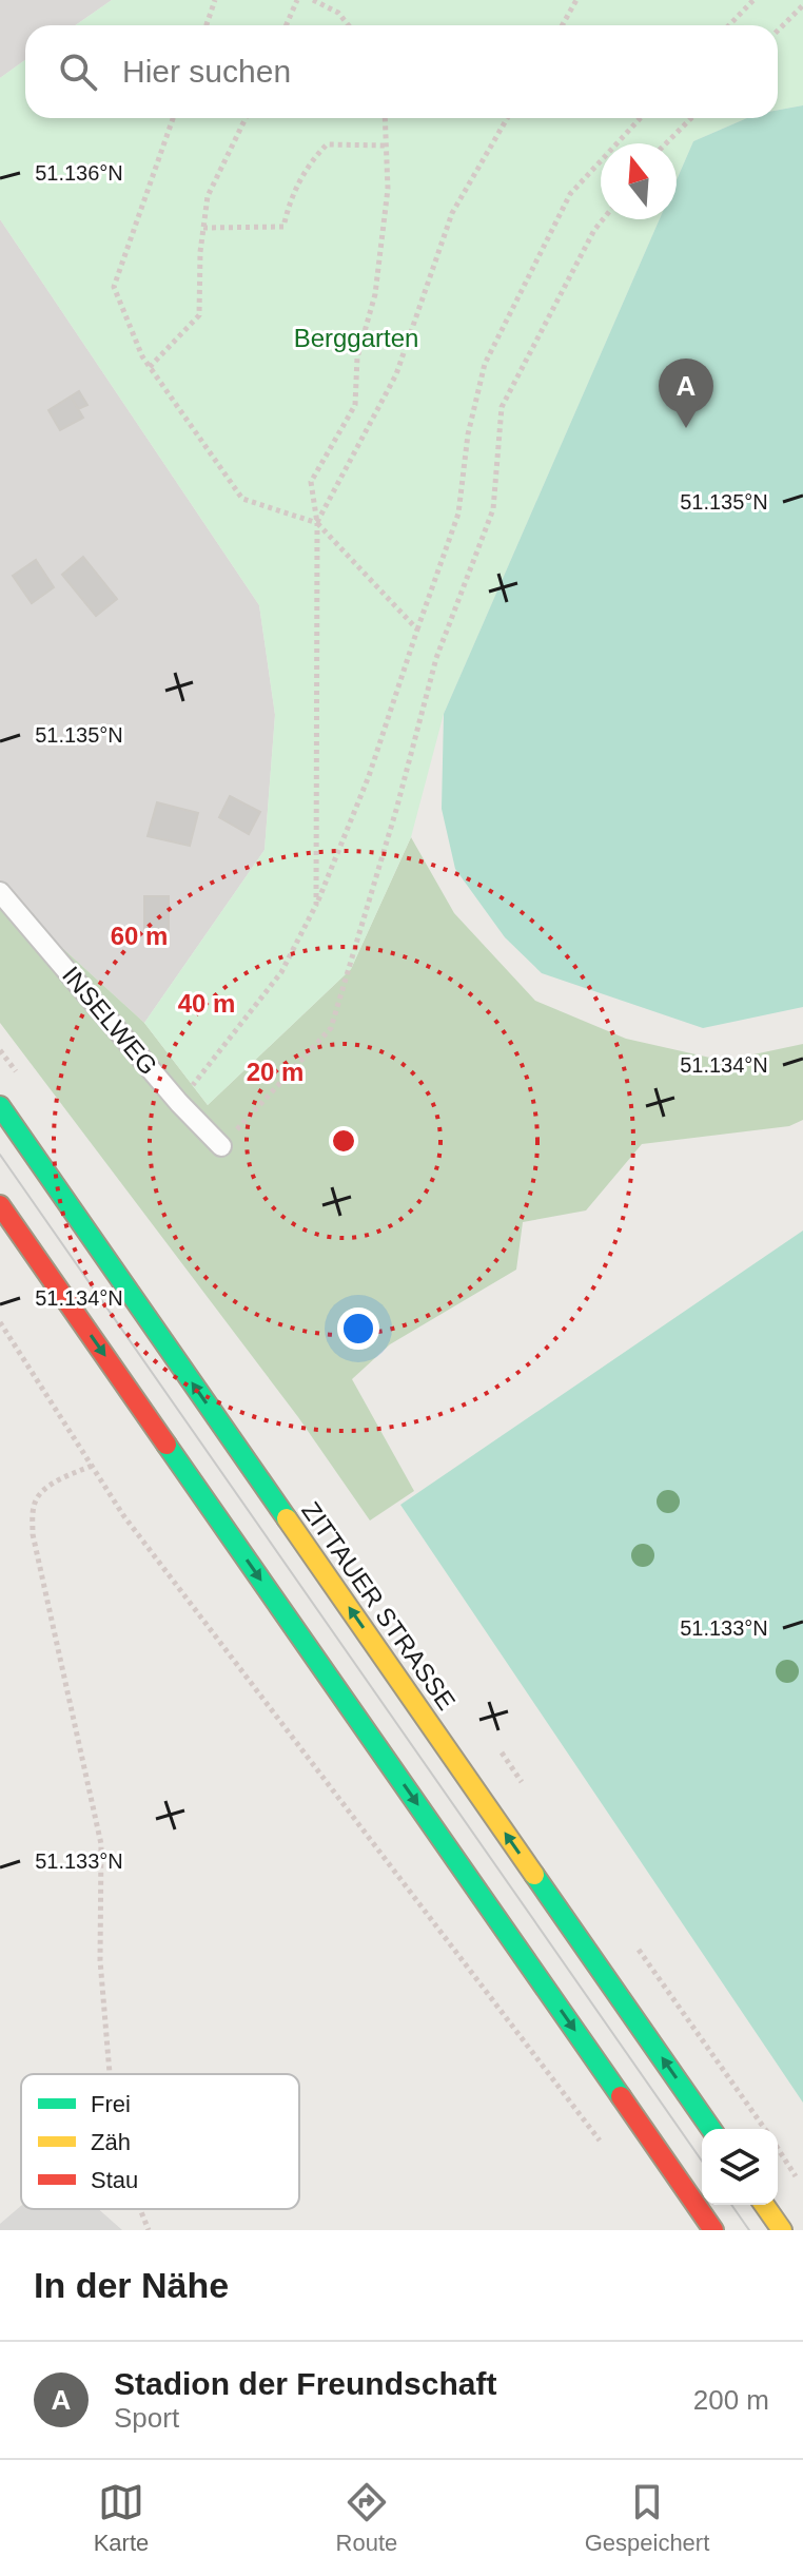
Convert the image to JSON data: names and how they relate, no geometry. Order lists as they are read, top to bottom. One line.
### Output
{"streets":{"main road":["ZITTAUER STRASSE"],"lane":["INSELWEG"]},"parks":["Berggarten"],"legend":["Frei","Zäh","Stau"],"north":"top","page":{"search":"Hier suchen","pins":"A","heading":"In der Nähe","list":[{"mark":"A","name":"Stadion der Freundschaft","note":"Sport","value":"200 m"}],"nav":["Karte","Route","Gespeichert"]},"coordinates":["51.136°N","51.135°N","51.134°N","51.133°N"],"rings":["60 m","40 m","20 m"]}
